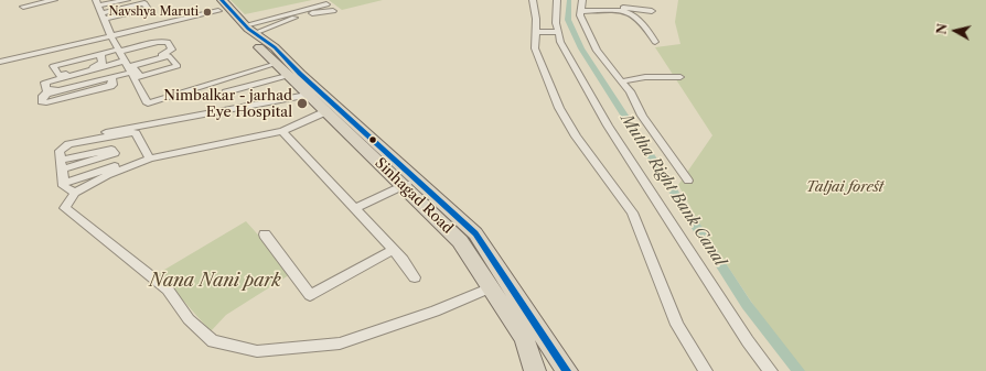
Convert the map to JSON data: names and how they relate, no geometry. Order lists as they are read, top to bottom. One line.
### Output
{"streets":{"main road":["Sinhagad Road"]},"water":["Mutha Right Bank Canal"],"parks":["Taljai forest","Nana Nani park"],"places":["Navshya Maruti","Nimbalkar - jarhad Eye Hospital"],"north":"left"}
